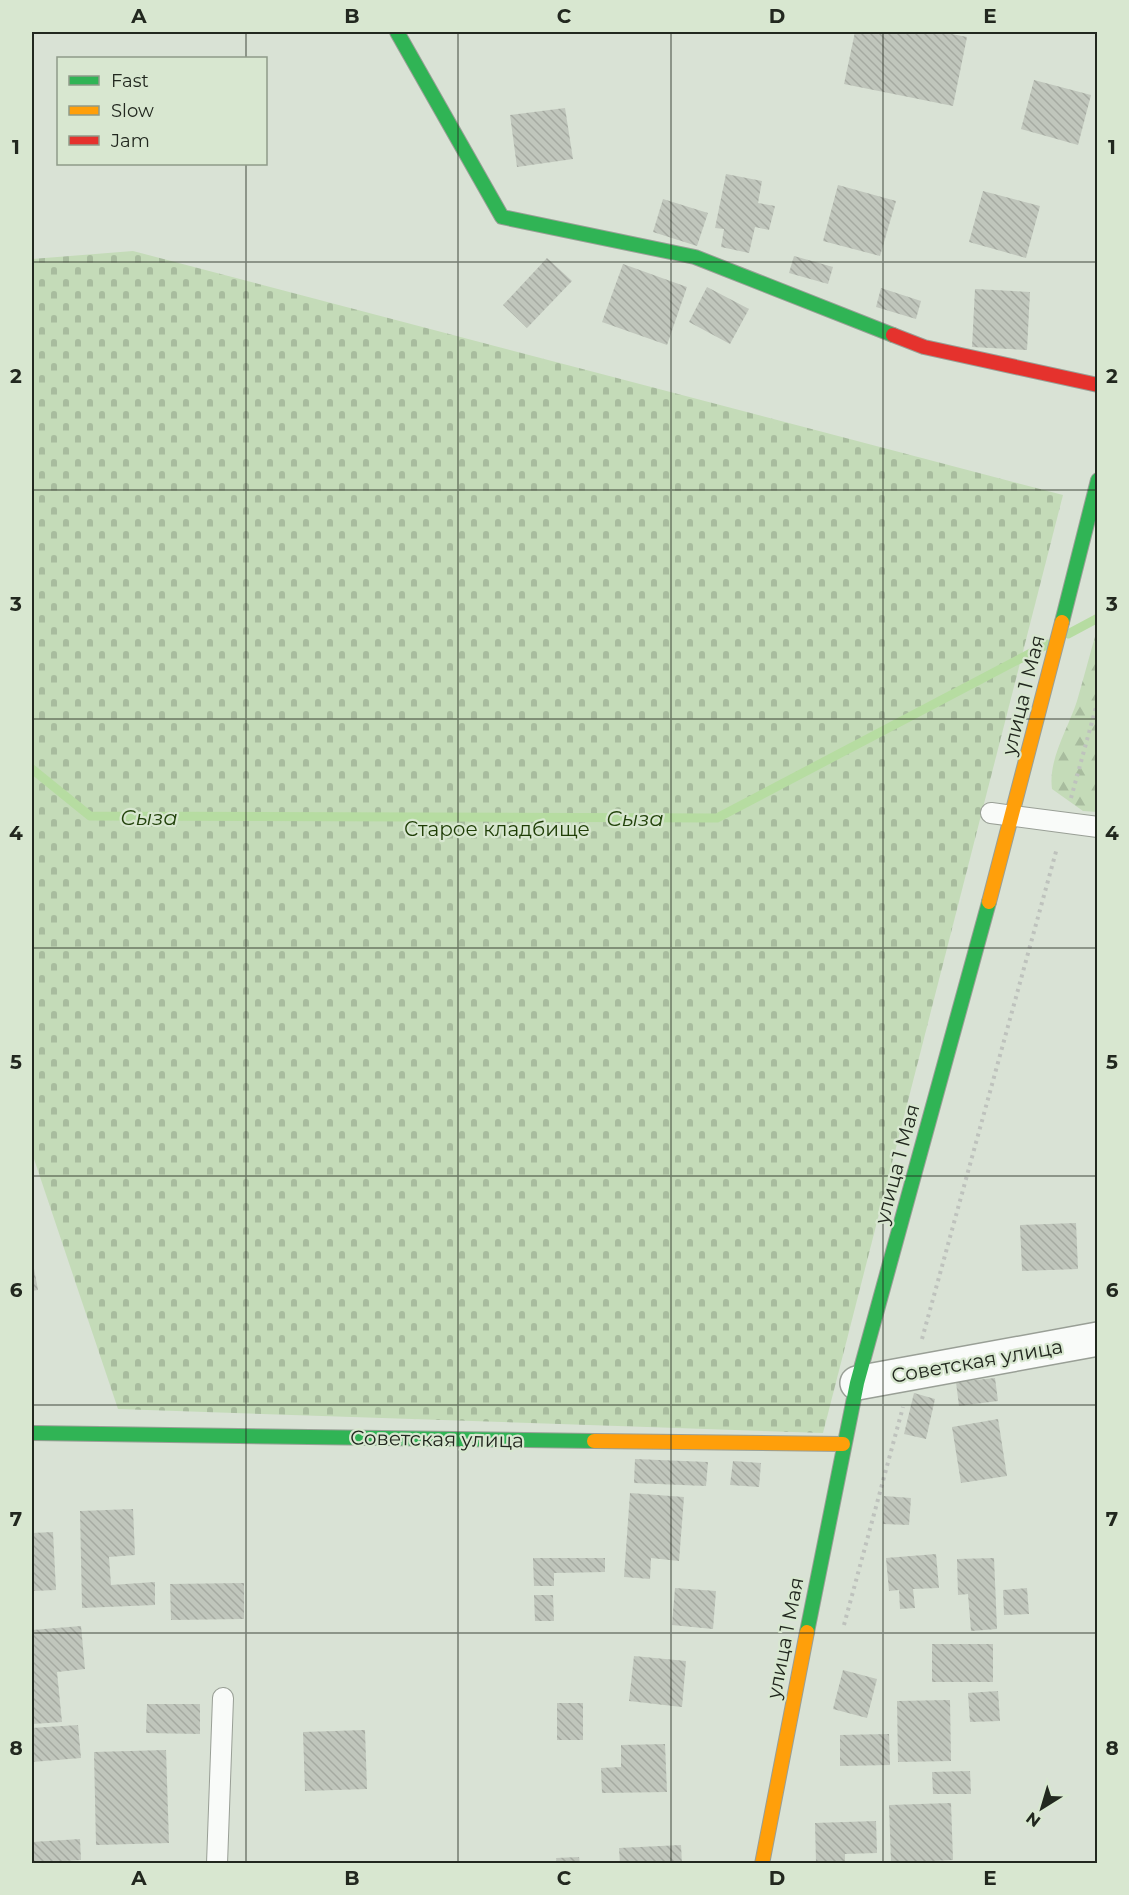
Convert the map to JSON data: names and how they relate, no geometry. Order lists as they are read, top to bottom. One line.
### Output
{"streets":{"street":["улица 1 Мая","Советская улица"]},"crossings":[["улица 1 Мая","Советская улица"]],"water":["Сыза"],"parks":["Старое кладбище"],"legend":["Fast","Slow","Jam"],"north":"bottom left","grid":{"columns":["A","B","C","D","E"],"rows":["1","2","3","4","5","6","7","8"]}}
